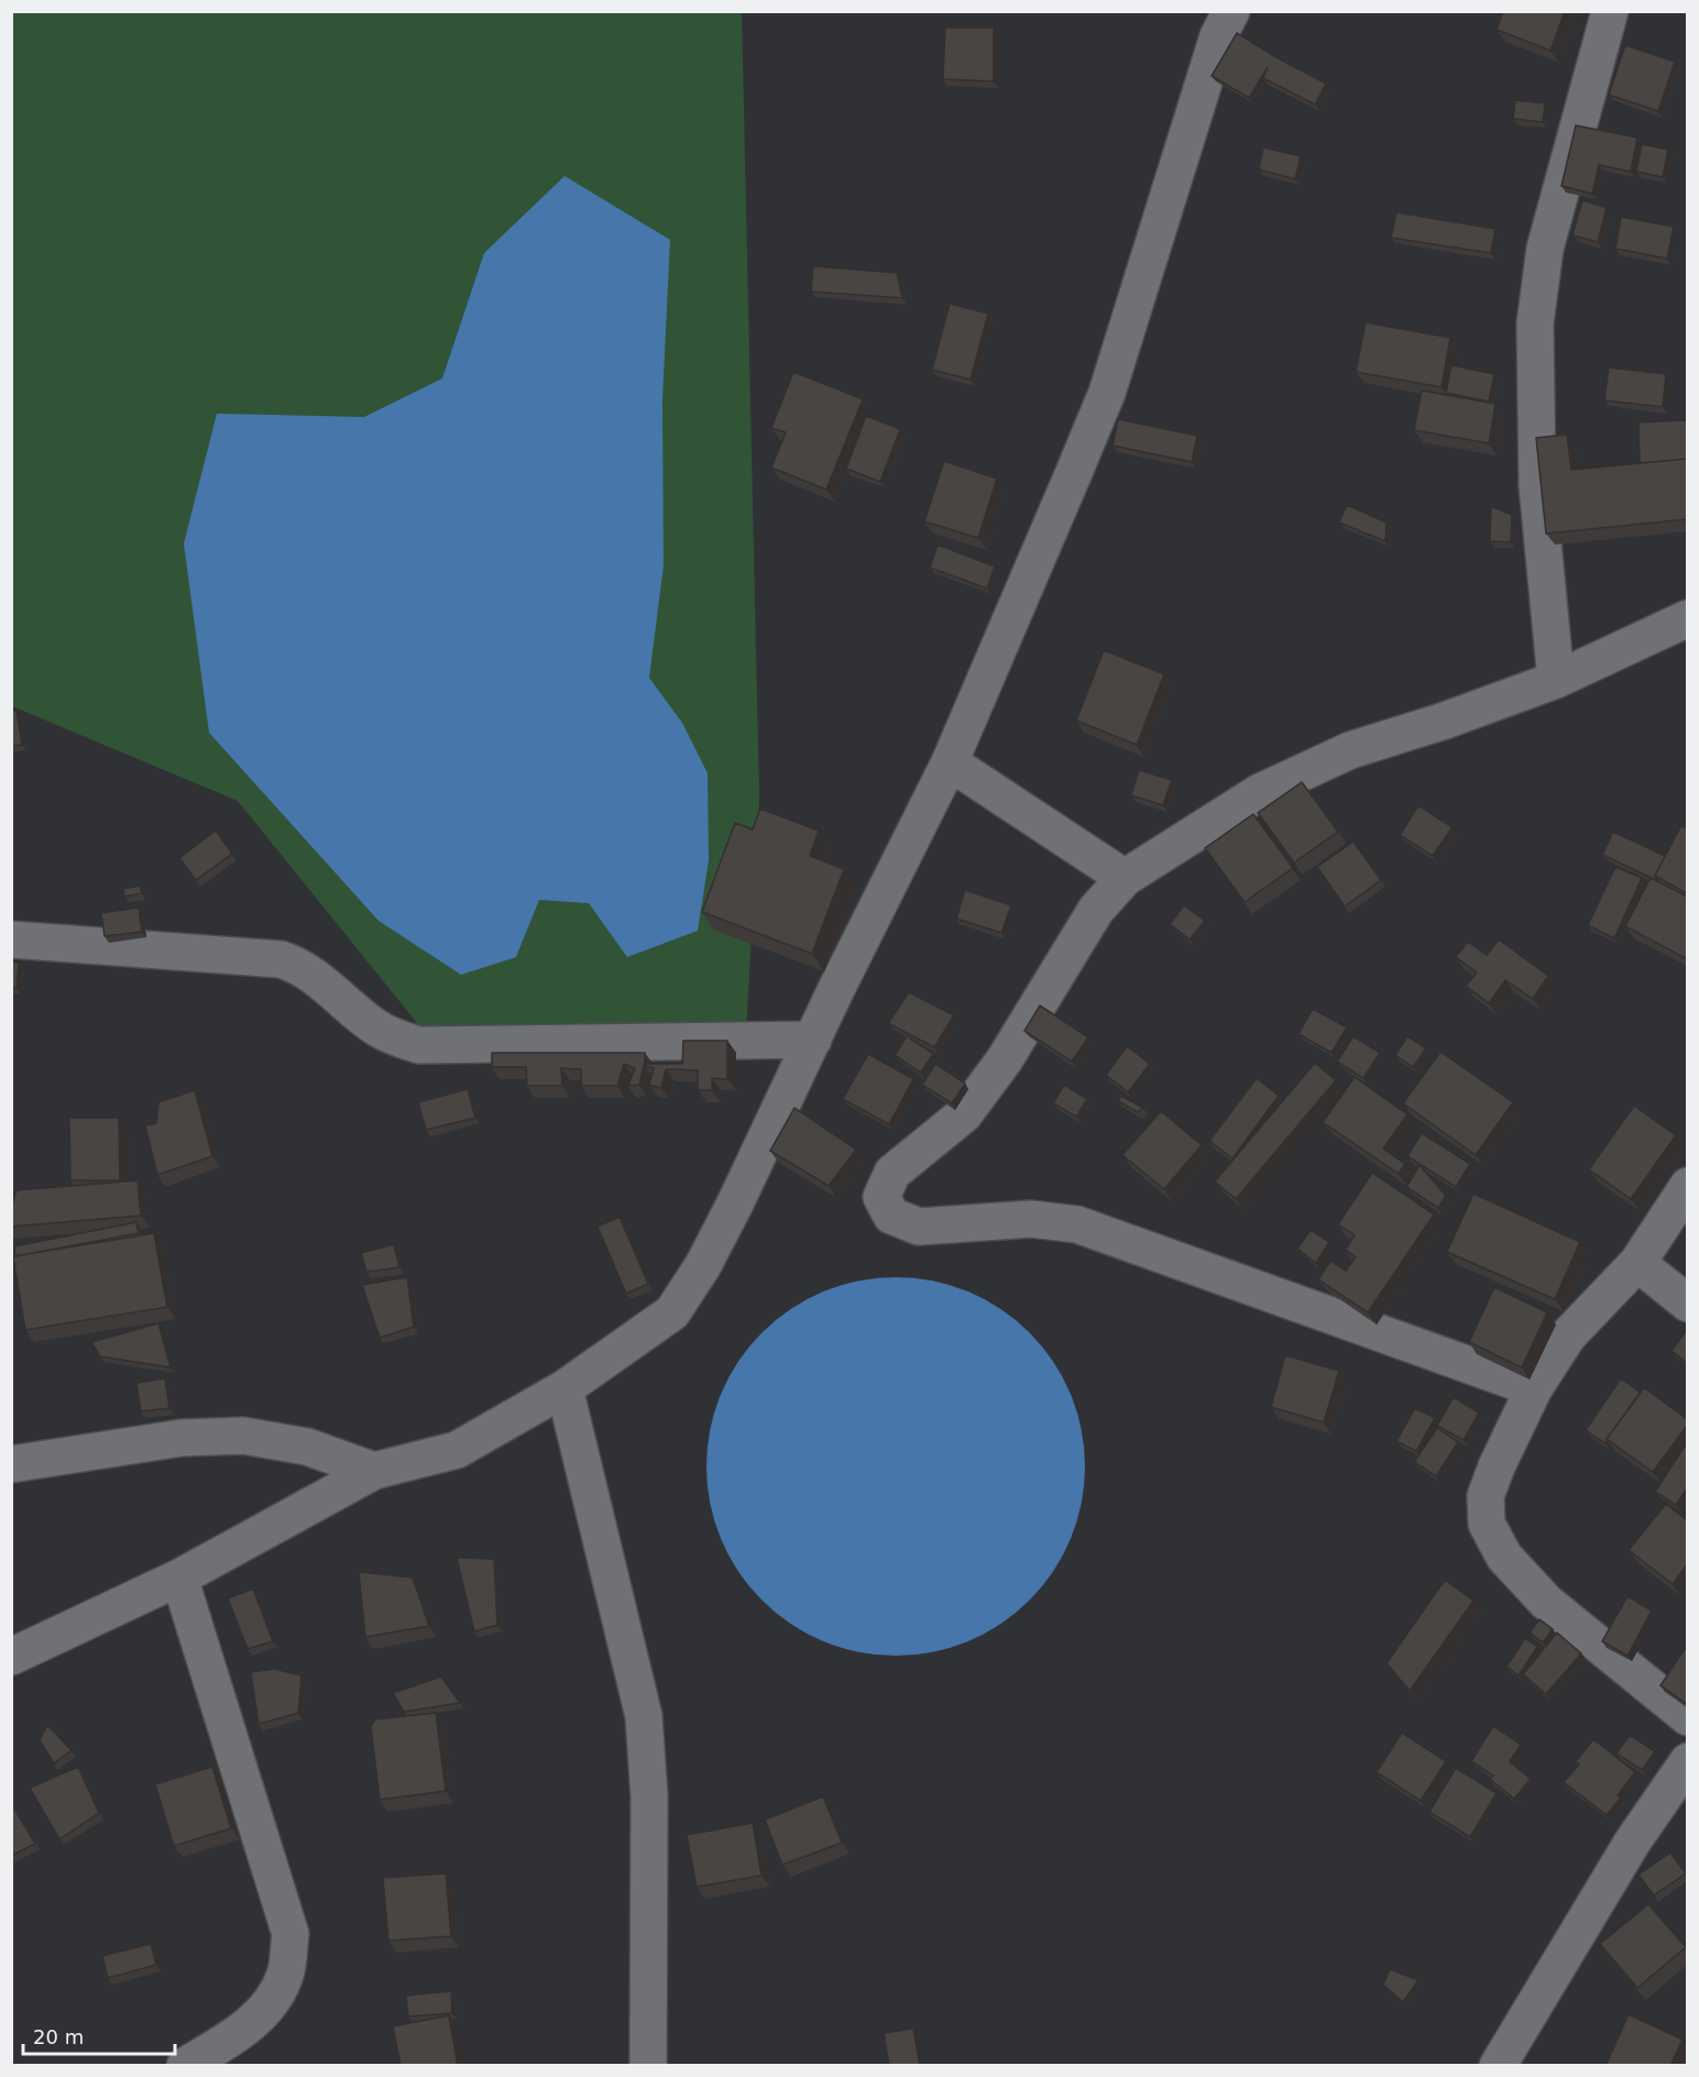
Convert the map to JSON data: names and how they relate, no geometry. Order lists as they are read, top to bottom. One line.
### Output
{"scale_bar":"20 m"}
